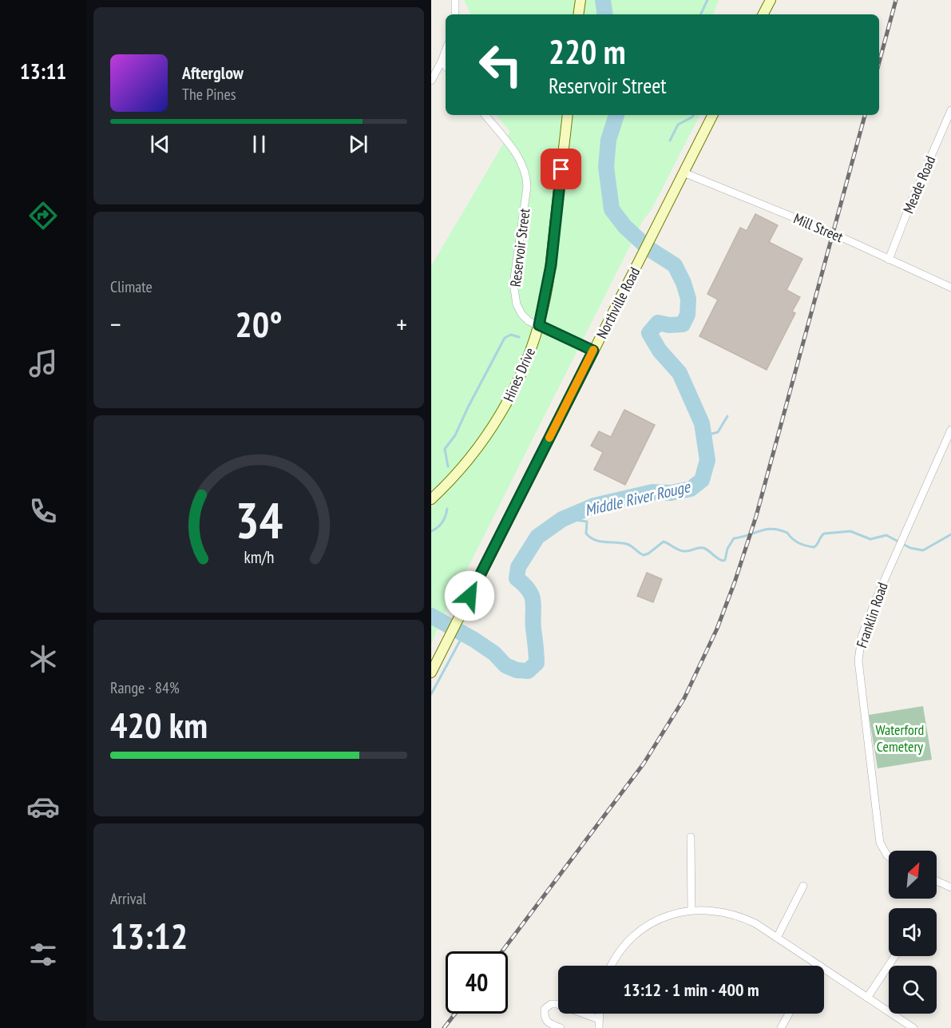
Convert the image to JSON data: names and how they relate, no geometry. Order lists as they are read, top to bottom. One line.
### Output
{"streets":{"street":["Meade Road","Mill Street","Reservoir Street","Northville Road","Hines Drive","Franklin Road"]},"crossings":[["Meade Road","Mill Street"],["Mill Street","Northville Road"],["Reservoir Street","Northville Road"],["Reservoir Street","Hines Drive"]],"water":["Middle River Rouge"],"parks":["Waterford Cemetery"],"north":"top right","page":{"tabs":"13:11","turn":["220 m","Reservoir Street"],"song":["Afterglow","The Pines"],"tile":["Climate",["Range · 84%","420 km"],["Arrival","13:12"]],"heat":["−","20°","+"],"limit":"40","trip":"13:12 · 1 min · 400 m","gauge":["34","km/h"]}}
